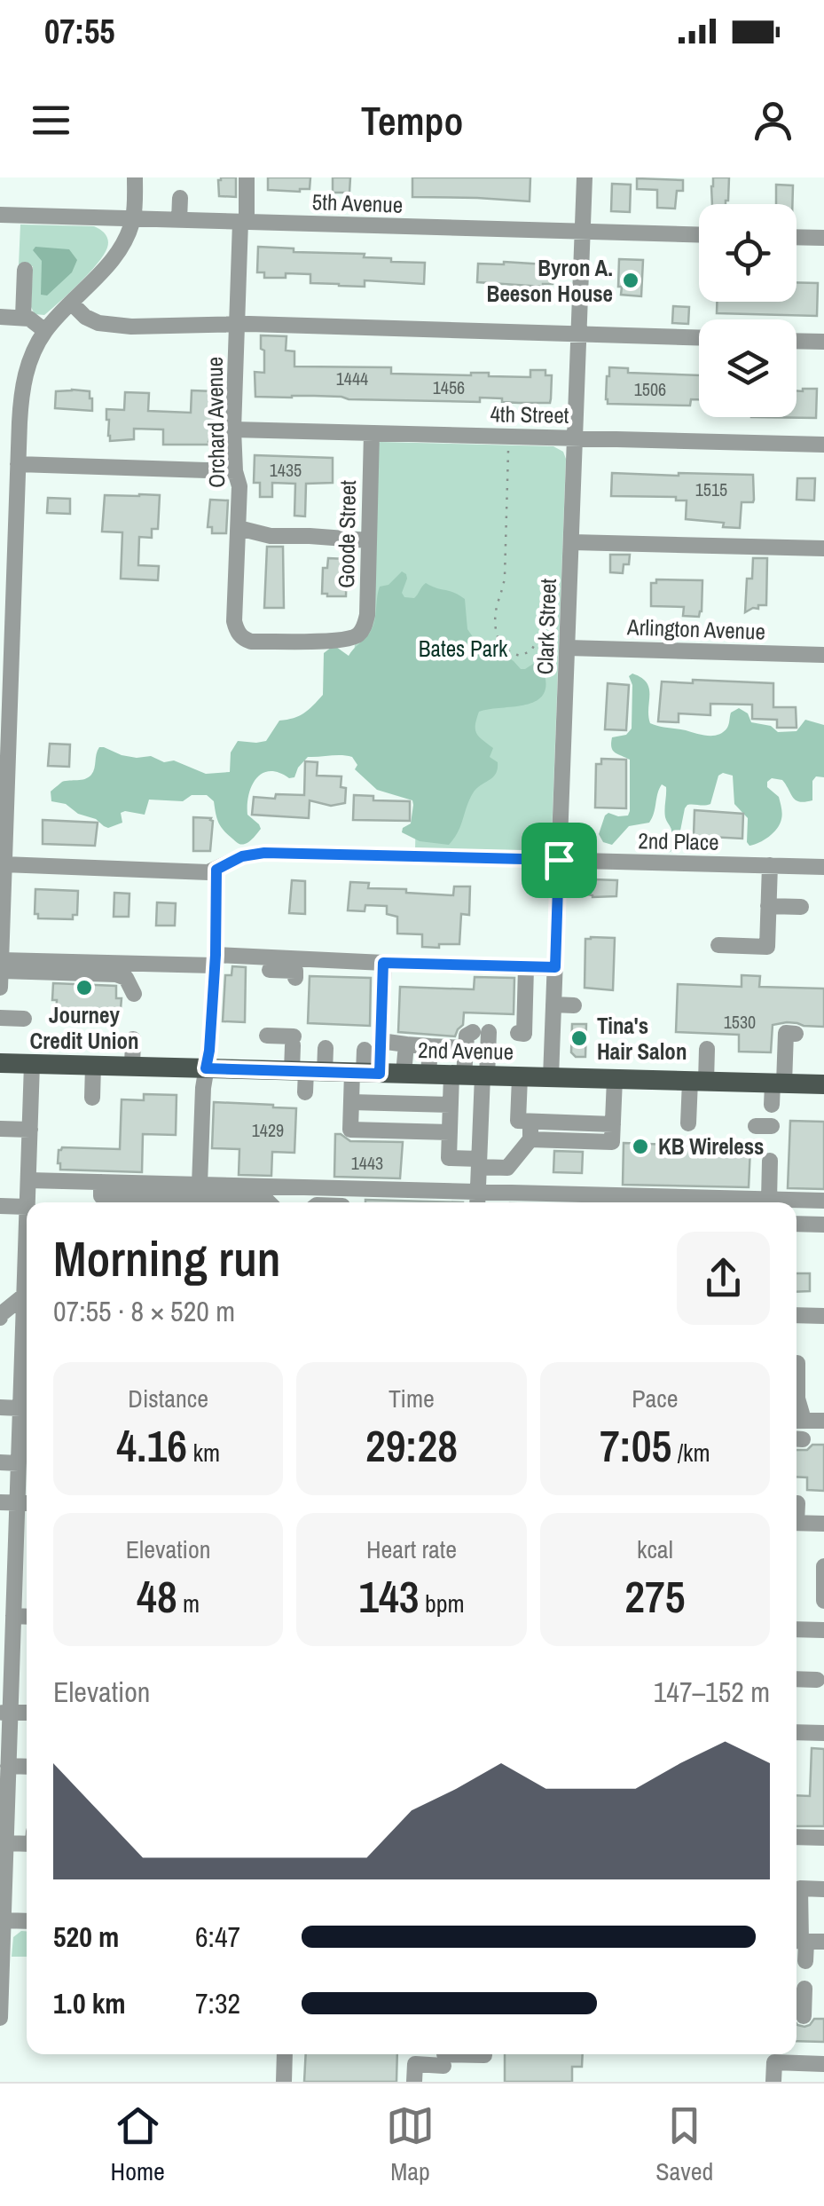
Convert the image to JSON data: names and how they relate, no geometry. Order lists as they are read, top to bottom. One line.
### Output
{"streets":{"main road":["2nd Avenue"],"street":["5th Avenue","4th Street","Orchard Avenue","Goode Street","Clark Street","Arlington Avenue","2nd Place"]},"crossings":[["5th Avenue","Orchard Avenue"],["5th Avenue","Clark Street"],["4th Street","Orchard Avenue"],["4th Street","Goode Street"],["4th Street","Clark Street"],["Orchard Avenue","Goode Street"],["Clark Street","Arlington Avenue"],["Clark Street","2nd Place"],["Clark Street","2nd Avenue"]],"parks":["Bates Park"],"places":["Byron A. Beeson House","Journey Credit Union","Tina's Hair Salon","KB Wireless"],"house_numbers":["1444","1456","1506","1435","1515","1530","1429","1443"],"page":{"status":"07:55","header":"Tempo","heading":["Morning run","07:55 · 8 × 520 m"],"stats":[["Distance","4.16 km"],["Time","29:28"],["Pace","7:05 /km"],["Elevation","48 m"],["Heart rate","143 bpm"],["kcal","275"]],"chart":["Elevation","147–152 m"],"list":[{"name":"520 m","note":"6:47"},{"name":"1.0 km","note":"7:32"}],"tabs":["Home","Map","Saved"]}}
